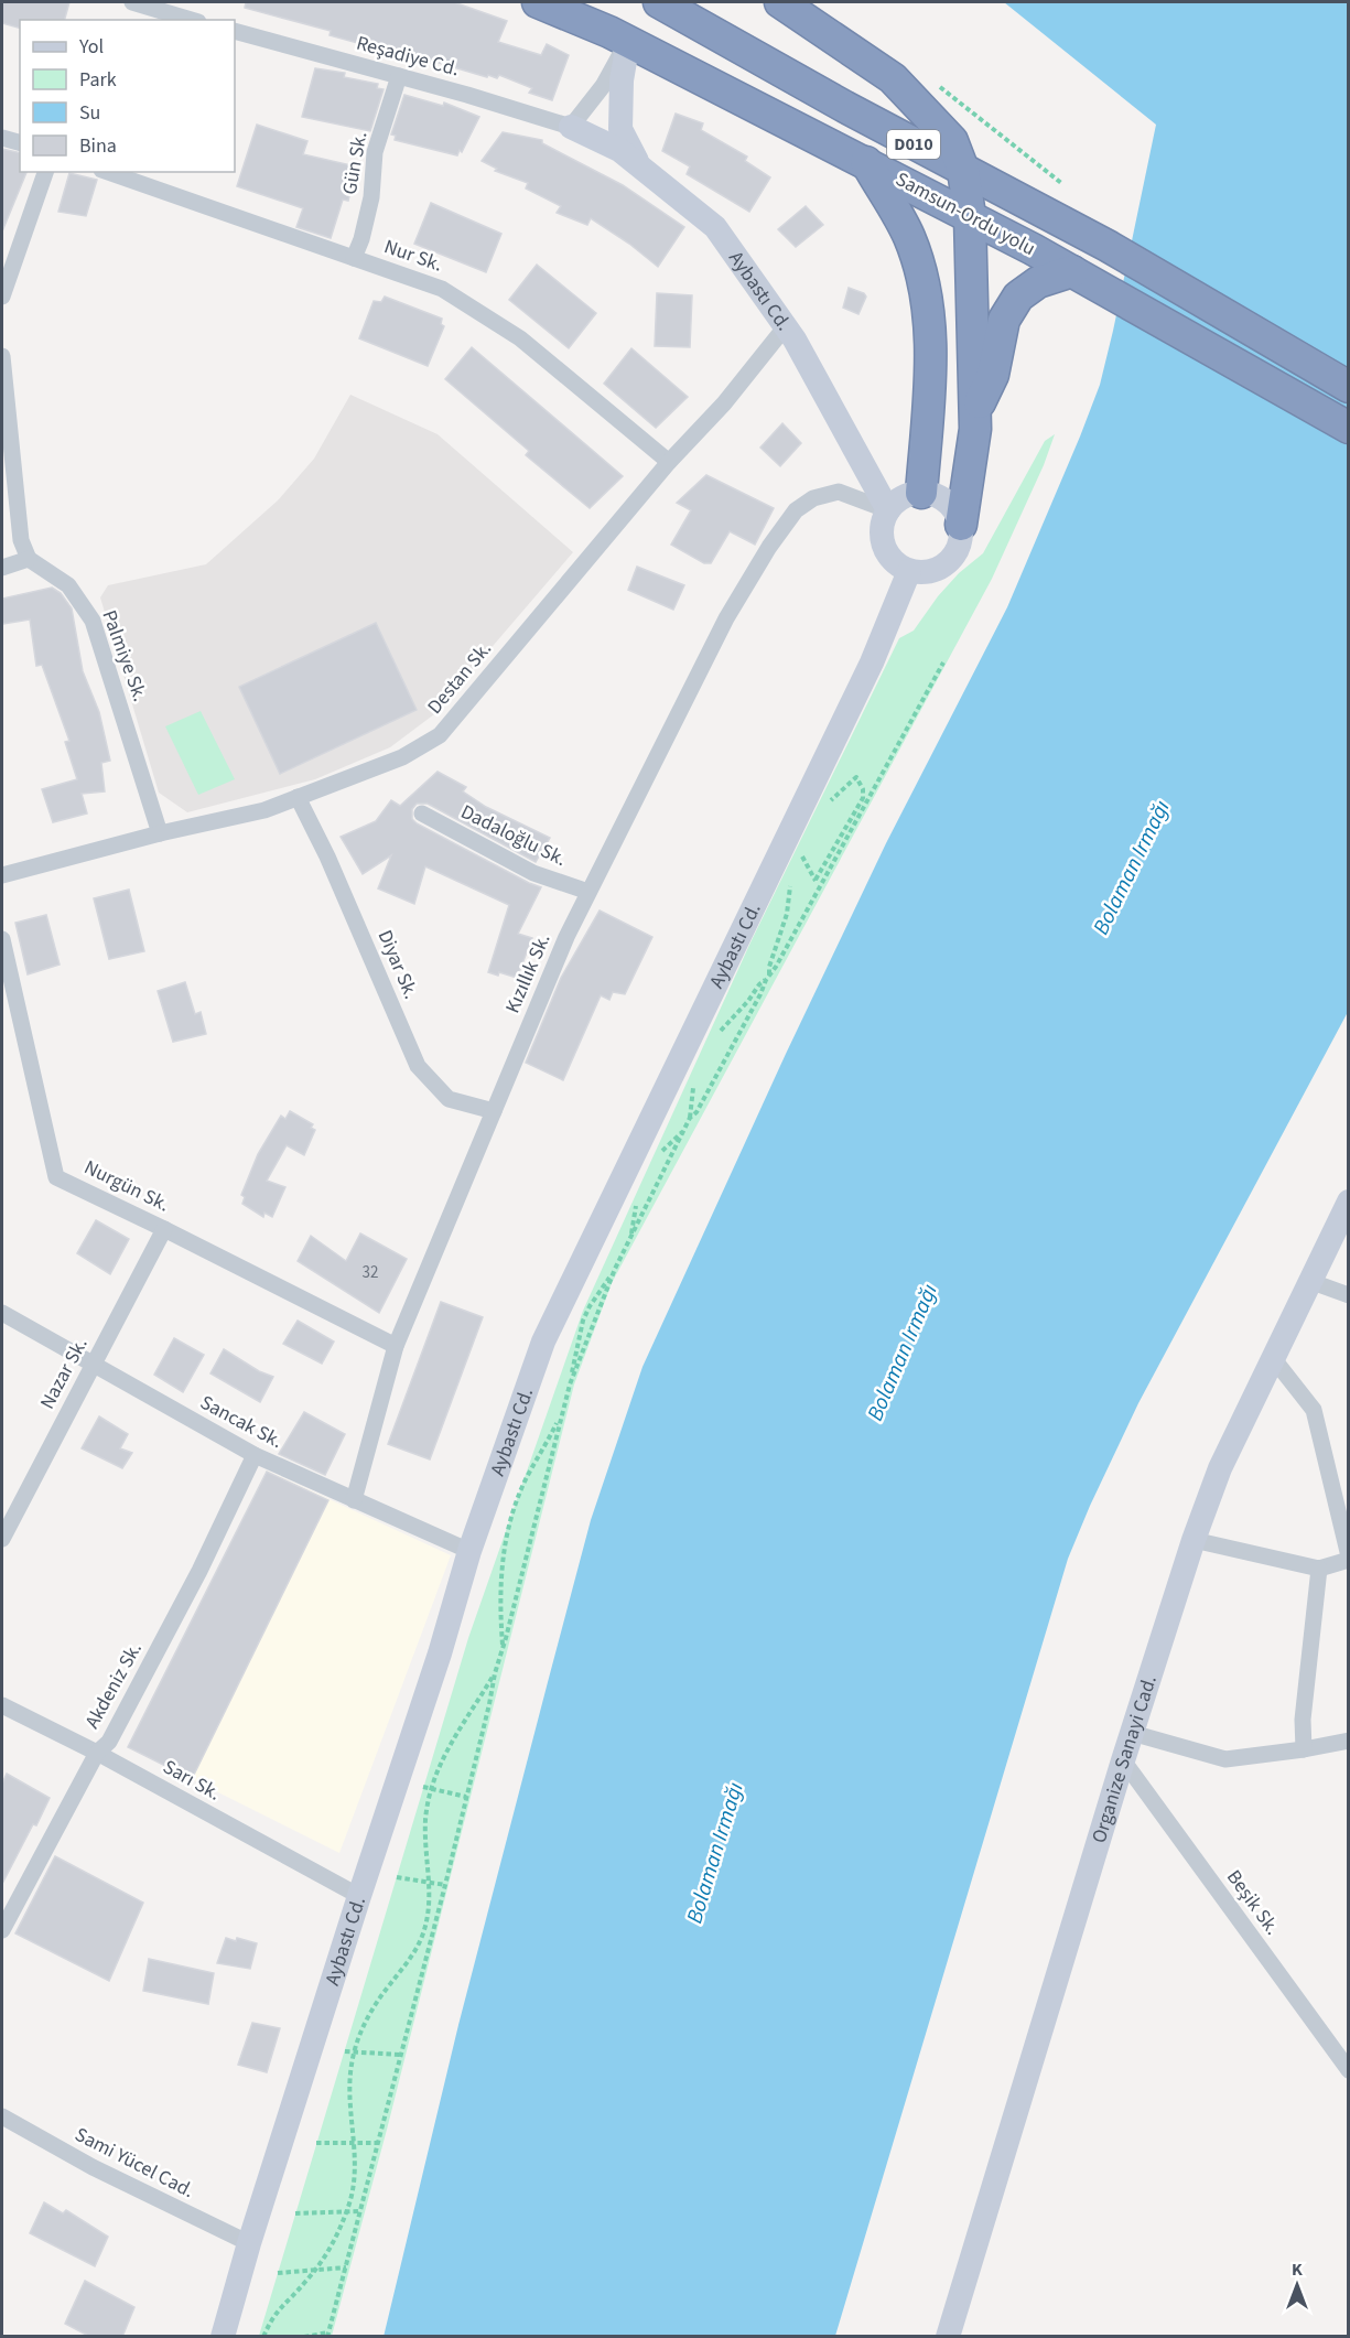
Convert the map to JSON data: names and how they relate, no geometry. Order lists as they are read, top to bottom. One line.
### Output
{"streets":{"highway":["D010","Samsun-Ordu yolu"],"main road":["Aybastı Cd.","Organize Sanayi Cad."],"street":["Reşadiye Cd.","Gün Sk.","Nur Sk.","Palmiye Sk.","Destan Sk.","Dadaloğlu Sk.","Diyar Sk.","Kızıllık Sk.","Nurgün Sk.","Nazar Sk.","Sancak Sk.","Akdeniz Sk.","Sarı Sk.","Beşik Sk.","Sami Yücel Cad."]},"crossings":[["Reşadiye Cd.","Gün Sk."],["Reşadiye Cd.","Aybastı Cd."],["Gün Sk.","Nur Sk."],["Nur Sk.","Destan Sk."],["Aybastı Cd.","Destan Sk."],["Aybastı Cd.","Kızıllık Sk."],["Aybastı Cd.","Sancak Sk."],["Aybastı Cd.","Sarı Sk."],["Aybastı Cd.","Sami Yücel Cad."],["Palmiye Sk.","Destan Sk."],["Destan Sk.","Diyar Sk."],["Dadaloğlu Sk.","Kızıllık Sk."],["Diyar Sk.","Kızıllık Sk."],["Kızıllık Sk.","Nurgün Sk."],["Kızıllık Sk.","Sancak Sk."],["Nurgün Sk.","Nazar Sk."],["Nazar Sk.","Sancak Sk."],["Sancak Sk.","Akdeniz Sk."],["Akdeniz Sk.","Sarı Sk."],["Organize Sanayi Cad.","Beşik Sk."]],"water":["Bolaman Irmağı"],"house_numbers":["32"],"legend":["Yol","Park","Su","Bina"],"north":"top"}
